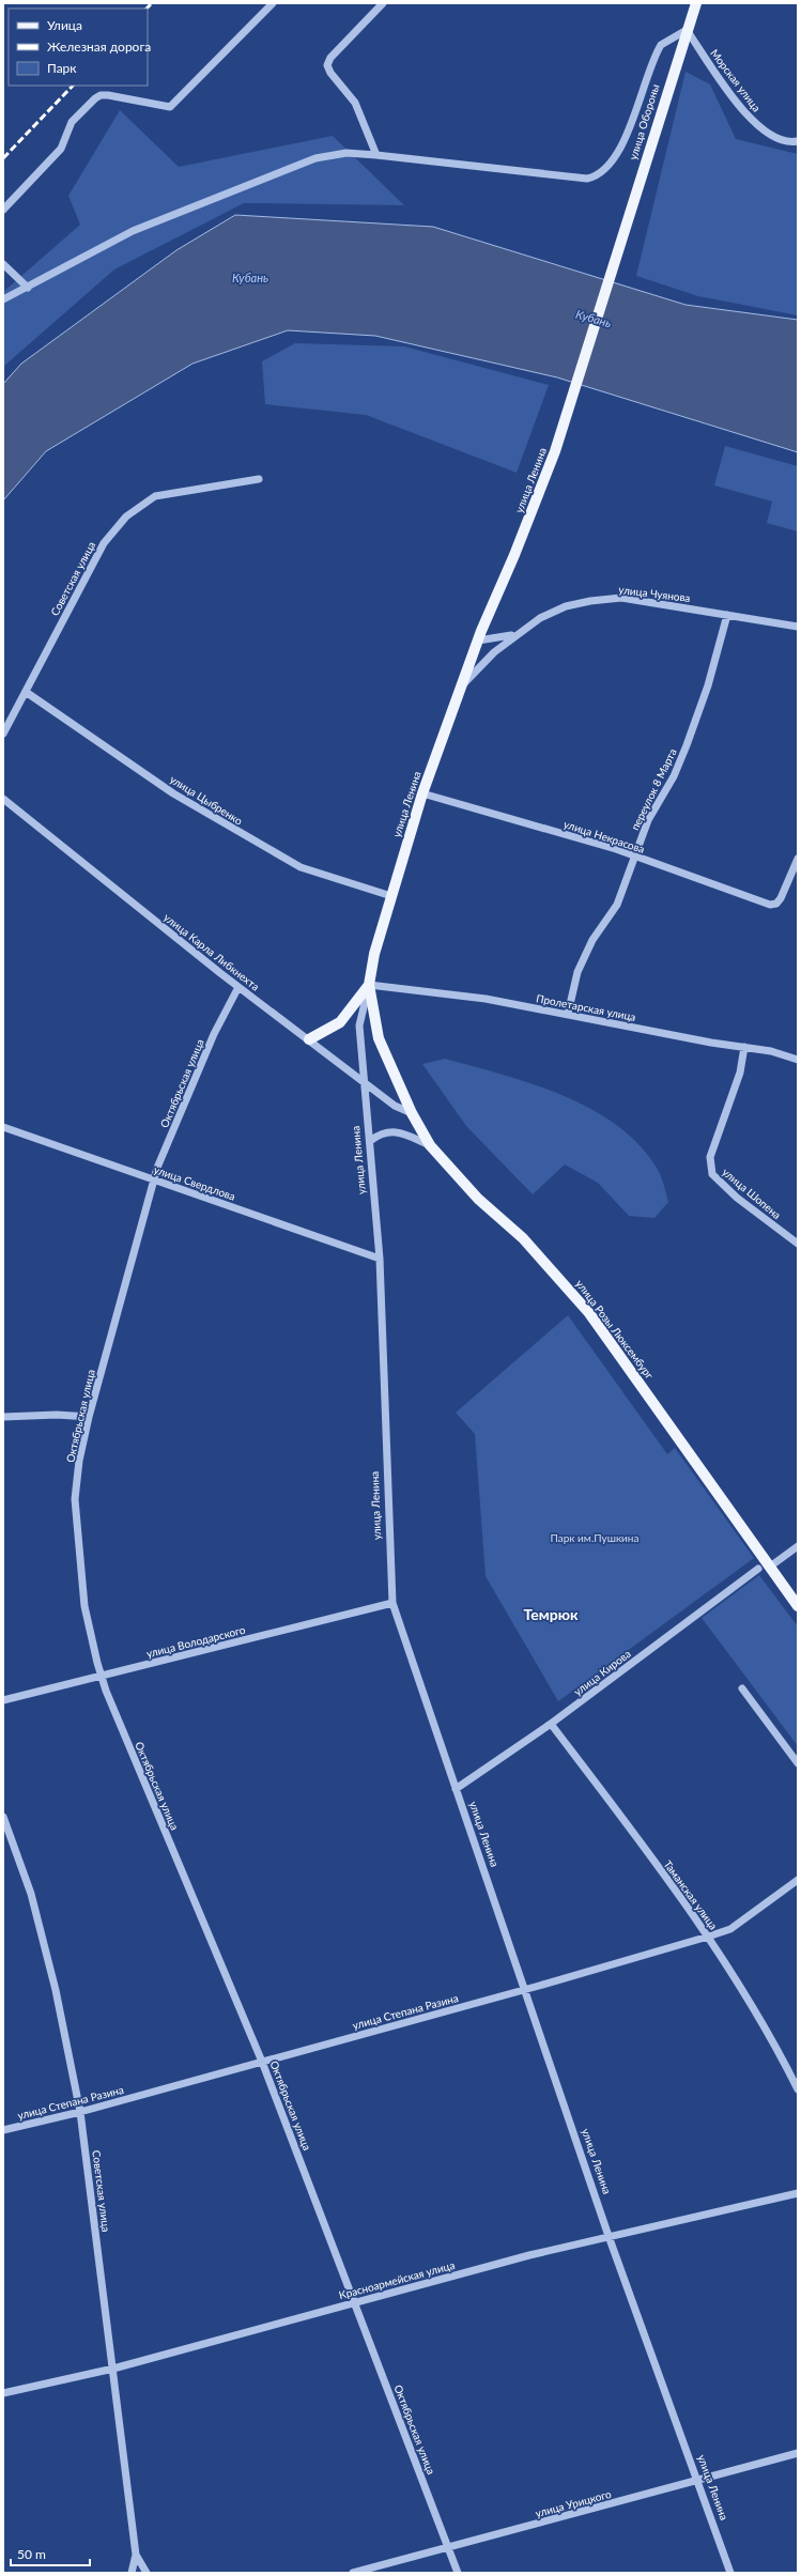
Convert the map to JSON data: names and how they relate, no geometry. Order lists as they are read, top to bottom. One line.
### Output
{"streets":{"main road":["улица Обороны","улица Ленина","улица Розы Люксембург"],"street":["Морская улица","Советская улица","улица Чуянова","переулок 8 Марта","улица Цыбренко","улица Некрасова","улица Карла Либкнехта","Пролетарская улица","Октябрьская улица","улица Свердлова","улица Шопена","улица Володарского","улица Кирова","Таманская улица","улица Степана Разина","Красноармейская улица","улица Урицкого"]},"crossings":[["Морская улица","улица Обороны"],["улица Обороны","улица Ленина"],["улица Ленина","улица Чуянова"],["улица Ленина","улица Цыбренко"],["улица Ленина","улица Некрасова"],["улица Ленина","улица Карла Либкнехта"],["улица Ленина","Пролетарская улица"],["улица Ленина","улица Свердлова"],["улица Ленина","улица Розы Люксембург"],["улица Ленина","улица Володарского"],["улица Ленина","улица Кирова"],["улица Ленина","улица Степана Разина"],["улица Ленина","Красноармейская улица"],["улица Ленина","улица Урицкого"],["Советская улица","улица Цыбренко"],["Советская улица","улица Степана Разина"],["Советская улица","Красноармейская улица"],["улица Чуянова","переулок 8 Марта"],["переулок 8 Марта","улица Некрасова"],["переулок 8 Марта","Пролетарская улица"],["улица Карла Либкнехта","Октябрьская улица"],["улица Карла Либкнехта","улица Розы Люксембург"],["Пролетарская улица","улица Шопена"],["Пролетарская улица","улица Розы Люксембург"],["Октябрьская улица","улица Свердлова"],["Октябрьская улица","улица Володарского"],["Октябрьская улица","улица Степана Разина"],["Октябрьская улица","Красноармейская улица"],["Октябрьская улица","улица Урицкого"],["улица Кирова","Таманская улица"],["Таманская улица","улица Степана Разина"]],"districts":["Темрюк"],"water":["Кубань"],"parks":["Парк им.Пушкина"],"legend":["Улица","Железная дорога","Парк"],"scale_bar":"50 m"}
